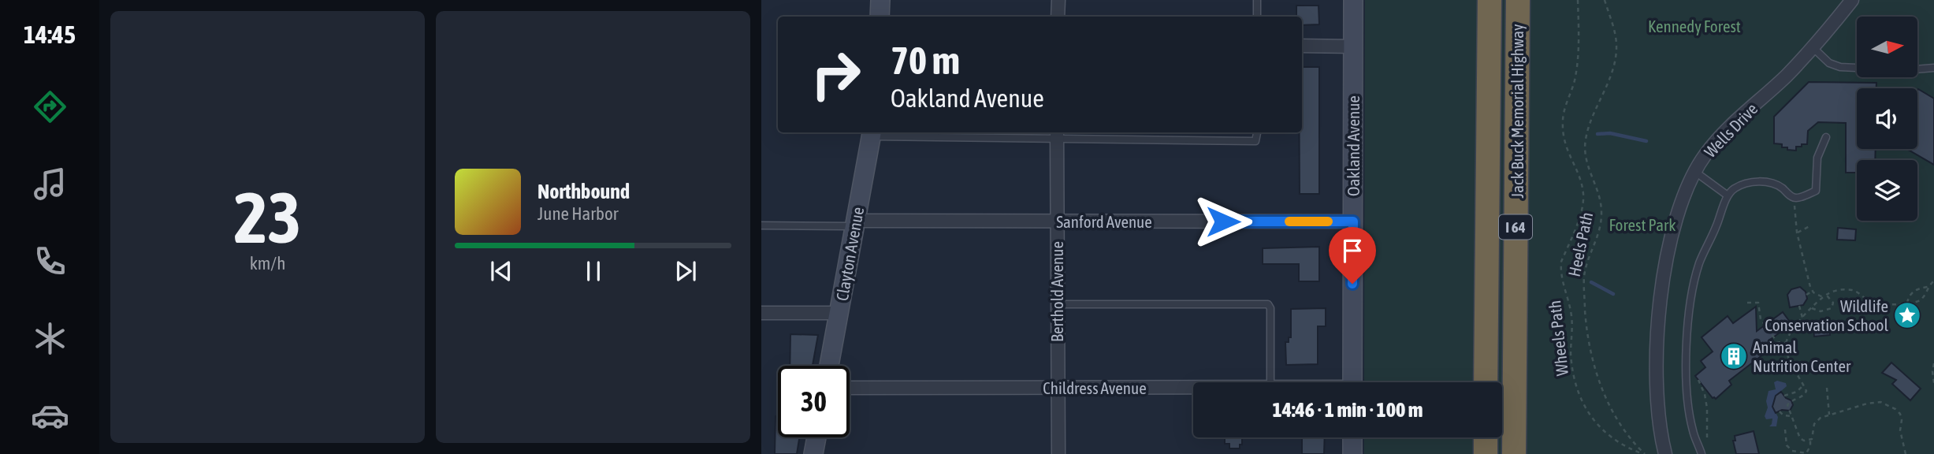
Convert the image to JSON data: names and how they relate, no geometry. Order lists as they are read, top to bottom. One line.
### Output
{"streets":{"highway":["Jack Buck Memorial Highway","I 64"],"street":["Wells Drive","Oakland Avenue","Sanford Avenue","Clayton Avenue","Berthold Avenue","Childress Avenue"],"path":["Heels Path","Wheels Path"]},"crossings":[["Oakland Avenue","Sanford Avenue"],["Sanford Avenue","Clayton Avenue"],["Sanford Avenue","Berthold Avenue"],["Heels Path","Wheels Path"],["Berthold Avenue","Childress Avenue"]],"parks":["Kennedy Forest","Forest Park"],"places":{"place":["Wildlife Conservation School"],"building":["Animal Nutrition Center"]},"north":"right","page":{"tabs":"14:45","tile":["23","km/h"],"turn":["70 m","Oakland Avenue"],"song":["Northbound","June Harbor"],"limit":"30","trip":"14:46 · 1 min · 100 m"}}
